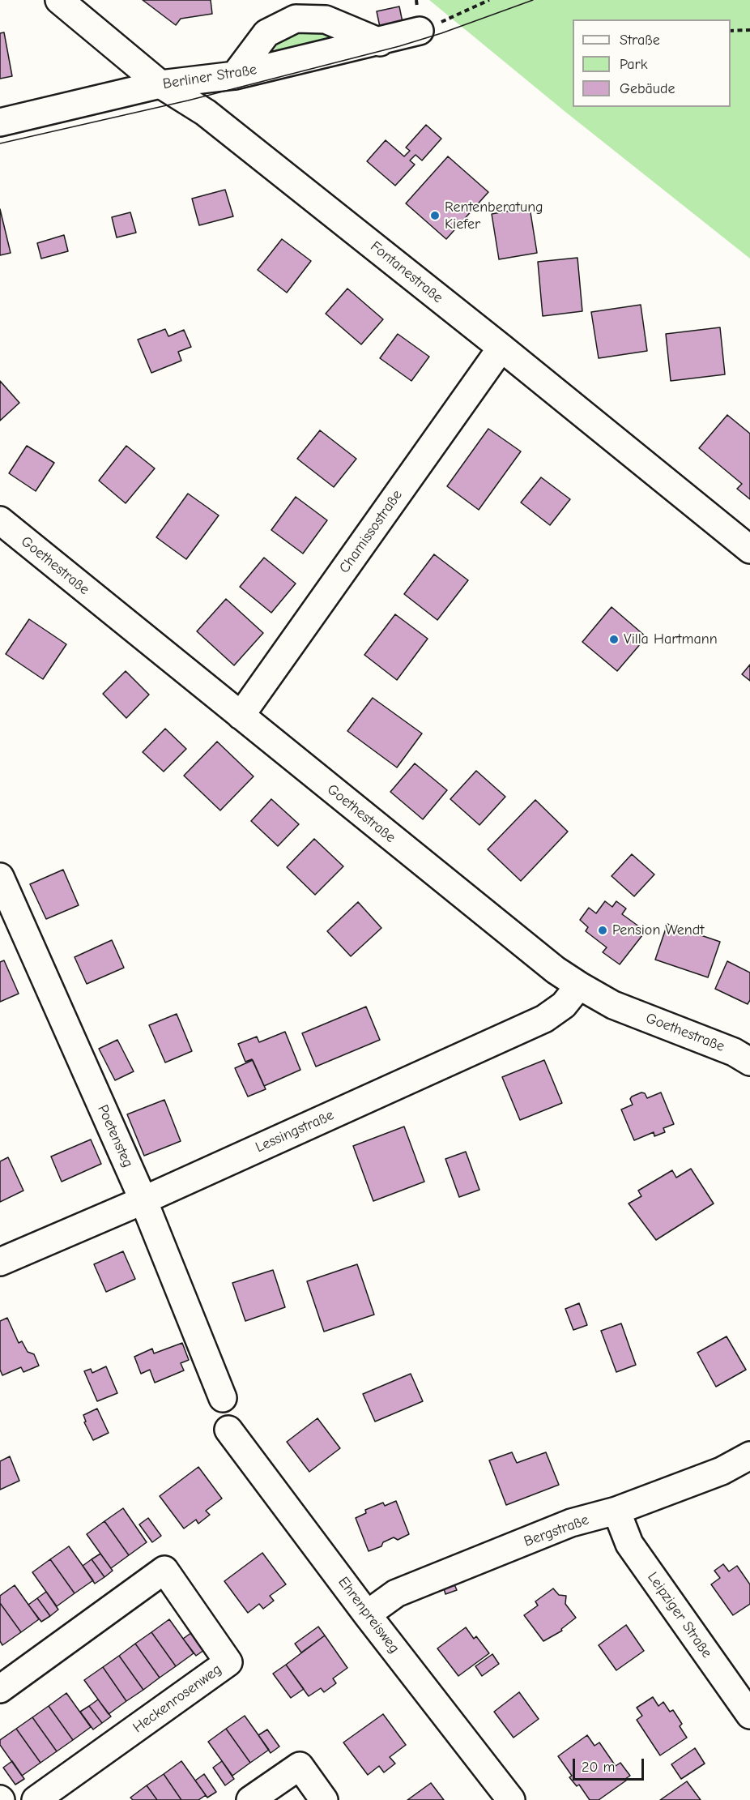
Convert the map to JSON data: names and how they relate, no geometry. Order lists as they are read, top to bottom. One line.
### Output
{"streets":{"street":["Berliner Straße","Fontanestraße","Chamissostraße","Goethestraße","Lessingstraße","Poetensteg","Bergstraße","Ehrenpreisweg","Leipziger Straße","Heckenrosenweg"]},"crossings":[["Berliner Straße","Fontanestraße"],["Fontanestraße","Chamissostraße"],["Chamissostraße","Goethestraße"],["Goethestraße","Lessingstraße"],["Lessingstraße","Poetensteg"],["Bergstraße","Ehrenpreisweg"],["Bergstraße","Leipziger Straße"]],"places":["Rentenberatung Kiefer","Villa Hartmann","Pension Wendt"],"legend":["Straße","Park","Gebäude"],"scale_bar":"20 m"}
